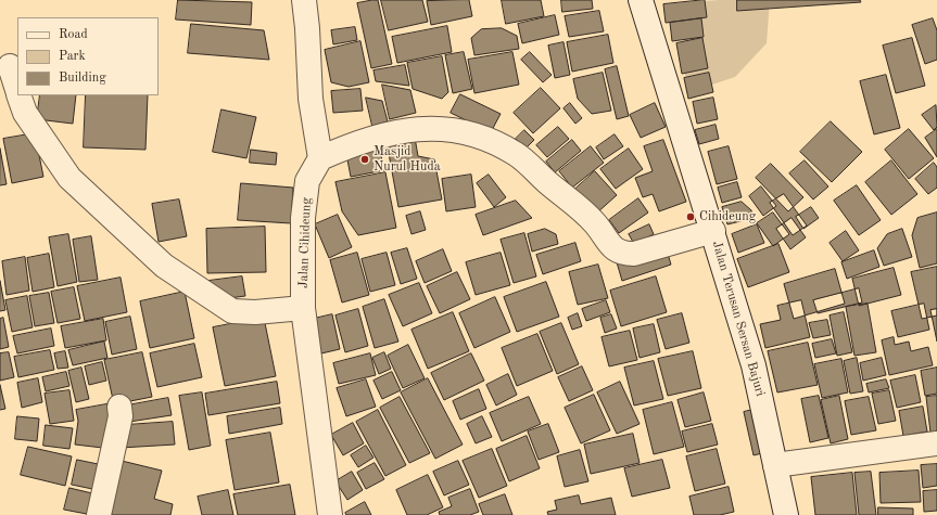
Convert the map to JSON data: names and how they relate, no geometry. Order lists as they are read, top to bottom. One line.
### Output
{"streets":{"street":["Jalan Cihideung","Jalan Terusan Sersan Bajuri"]},"places":["Masjid Nurul Huda","Cihideung"],"legend":["Road","Park","Building"]}
